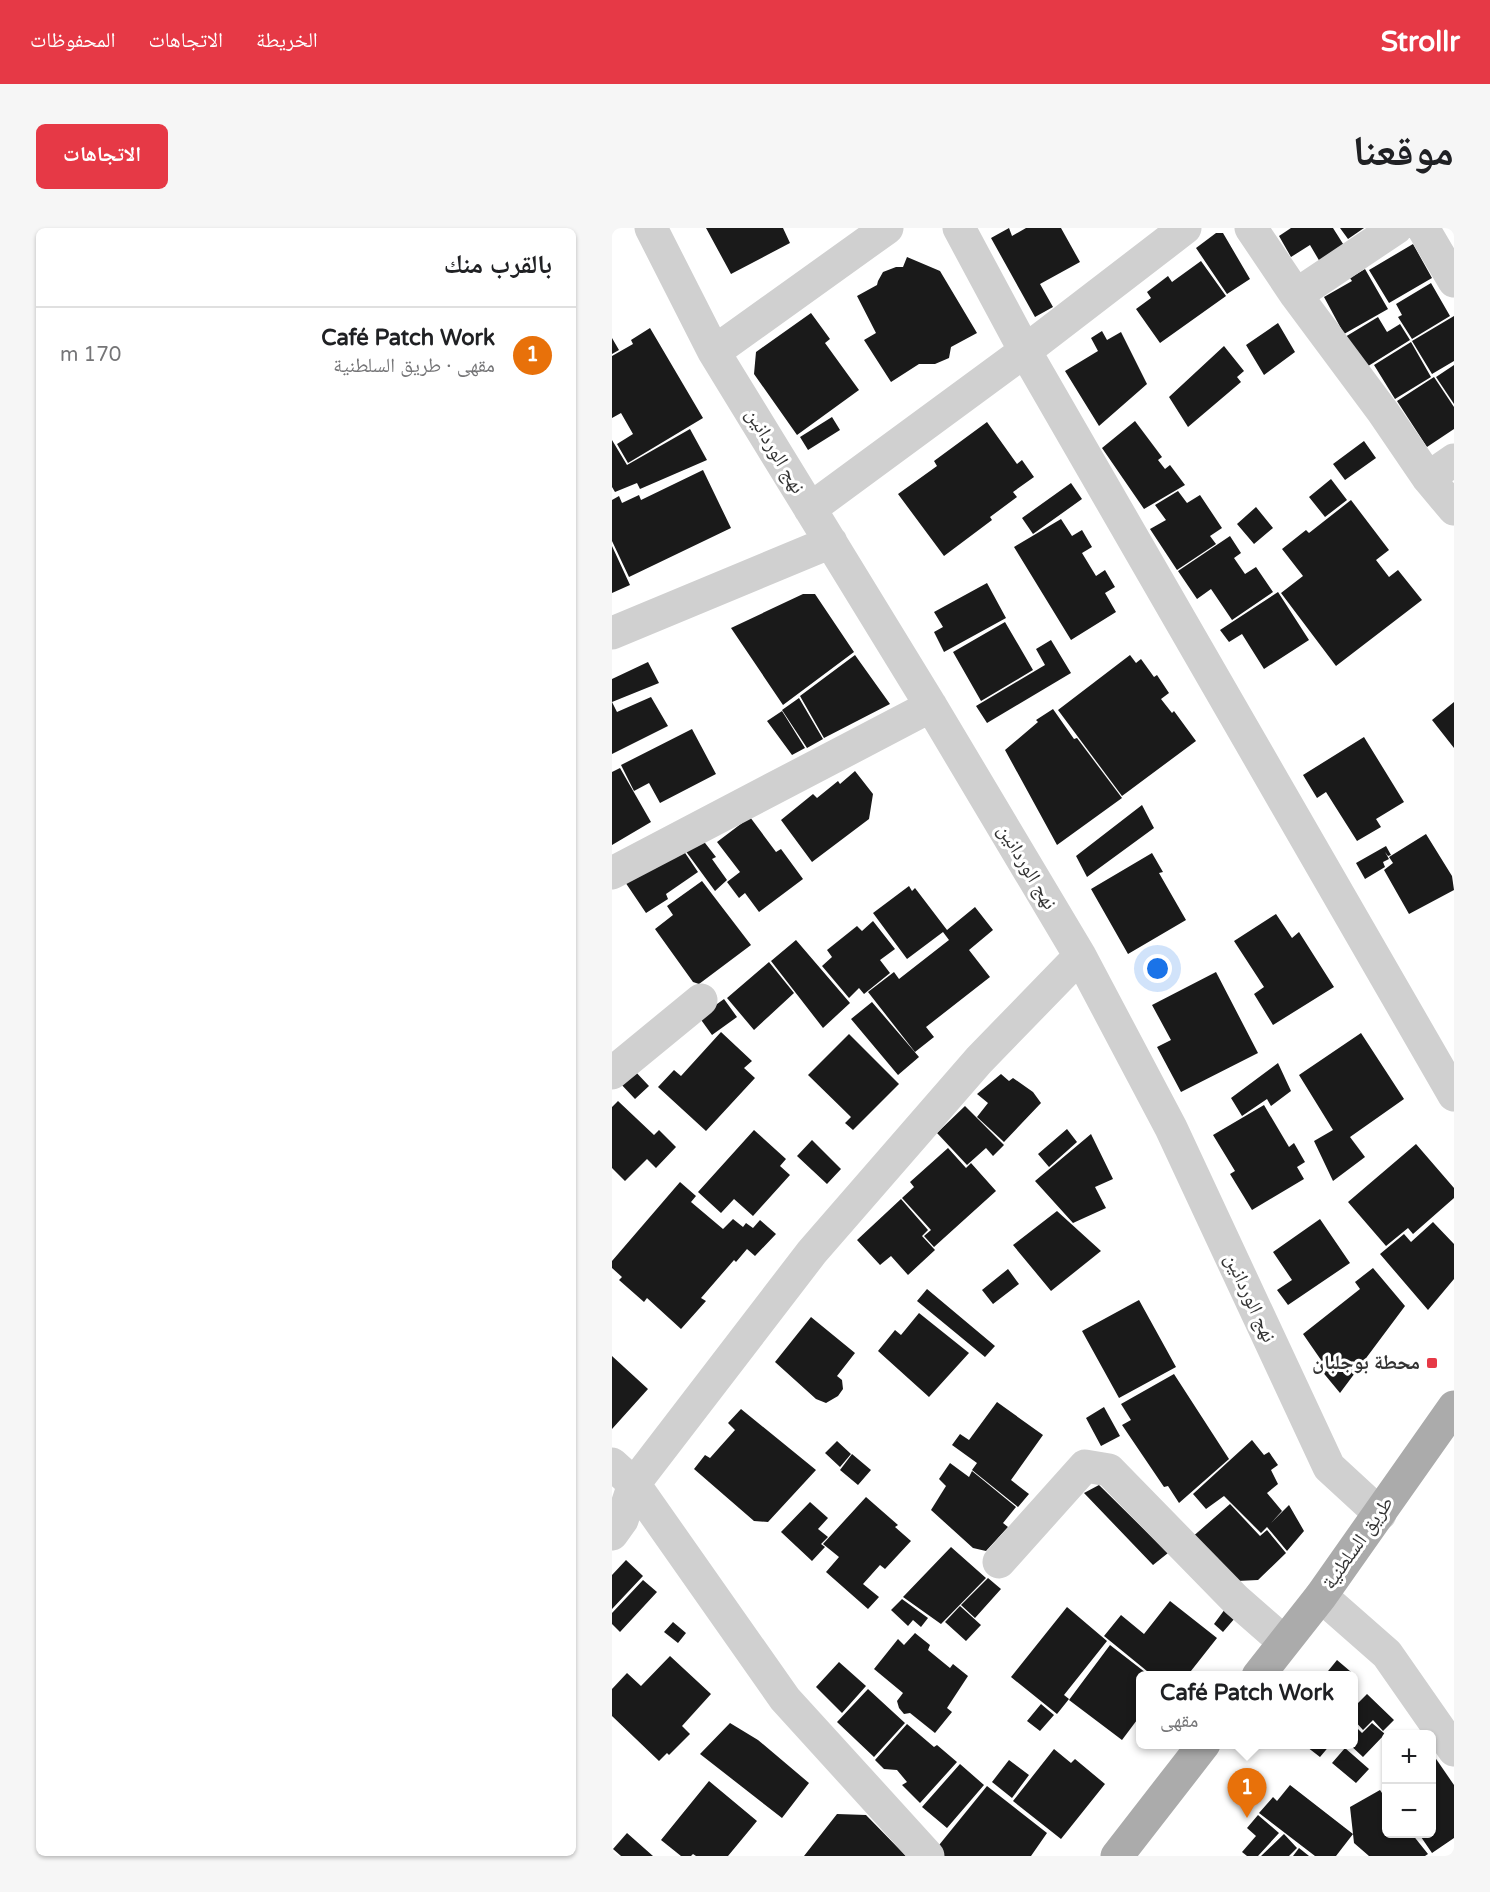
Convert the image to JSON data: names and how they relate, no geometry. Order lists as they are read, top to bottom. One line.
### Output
{"streets":{"main road":["طريق السلطنية"],"street":["نهج الوردانين"]},"crossings":[["نهج الوردانين","طريق السلطنية"]],"places":{"transit":["محطة بوجلبان"]},"page":{"header":"Strollr","nav":["الخريطة","الاتجاهات","المحفوظات"],"title":"موقعنا","buttons":"الاتجاهات","heading":"بالقرب منك","list":[{"mark":"1","name":"Café Patch Work","note":"مقهى · طريق السلطنية","value":"170 m"}],"popup":["Café Patch Work","مقهى"],"map_buttons":["+","−"],"pins":"1"}}
